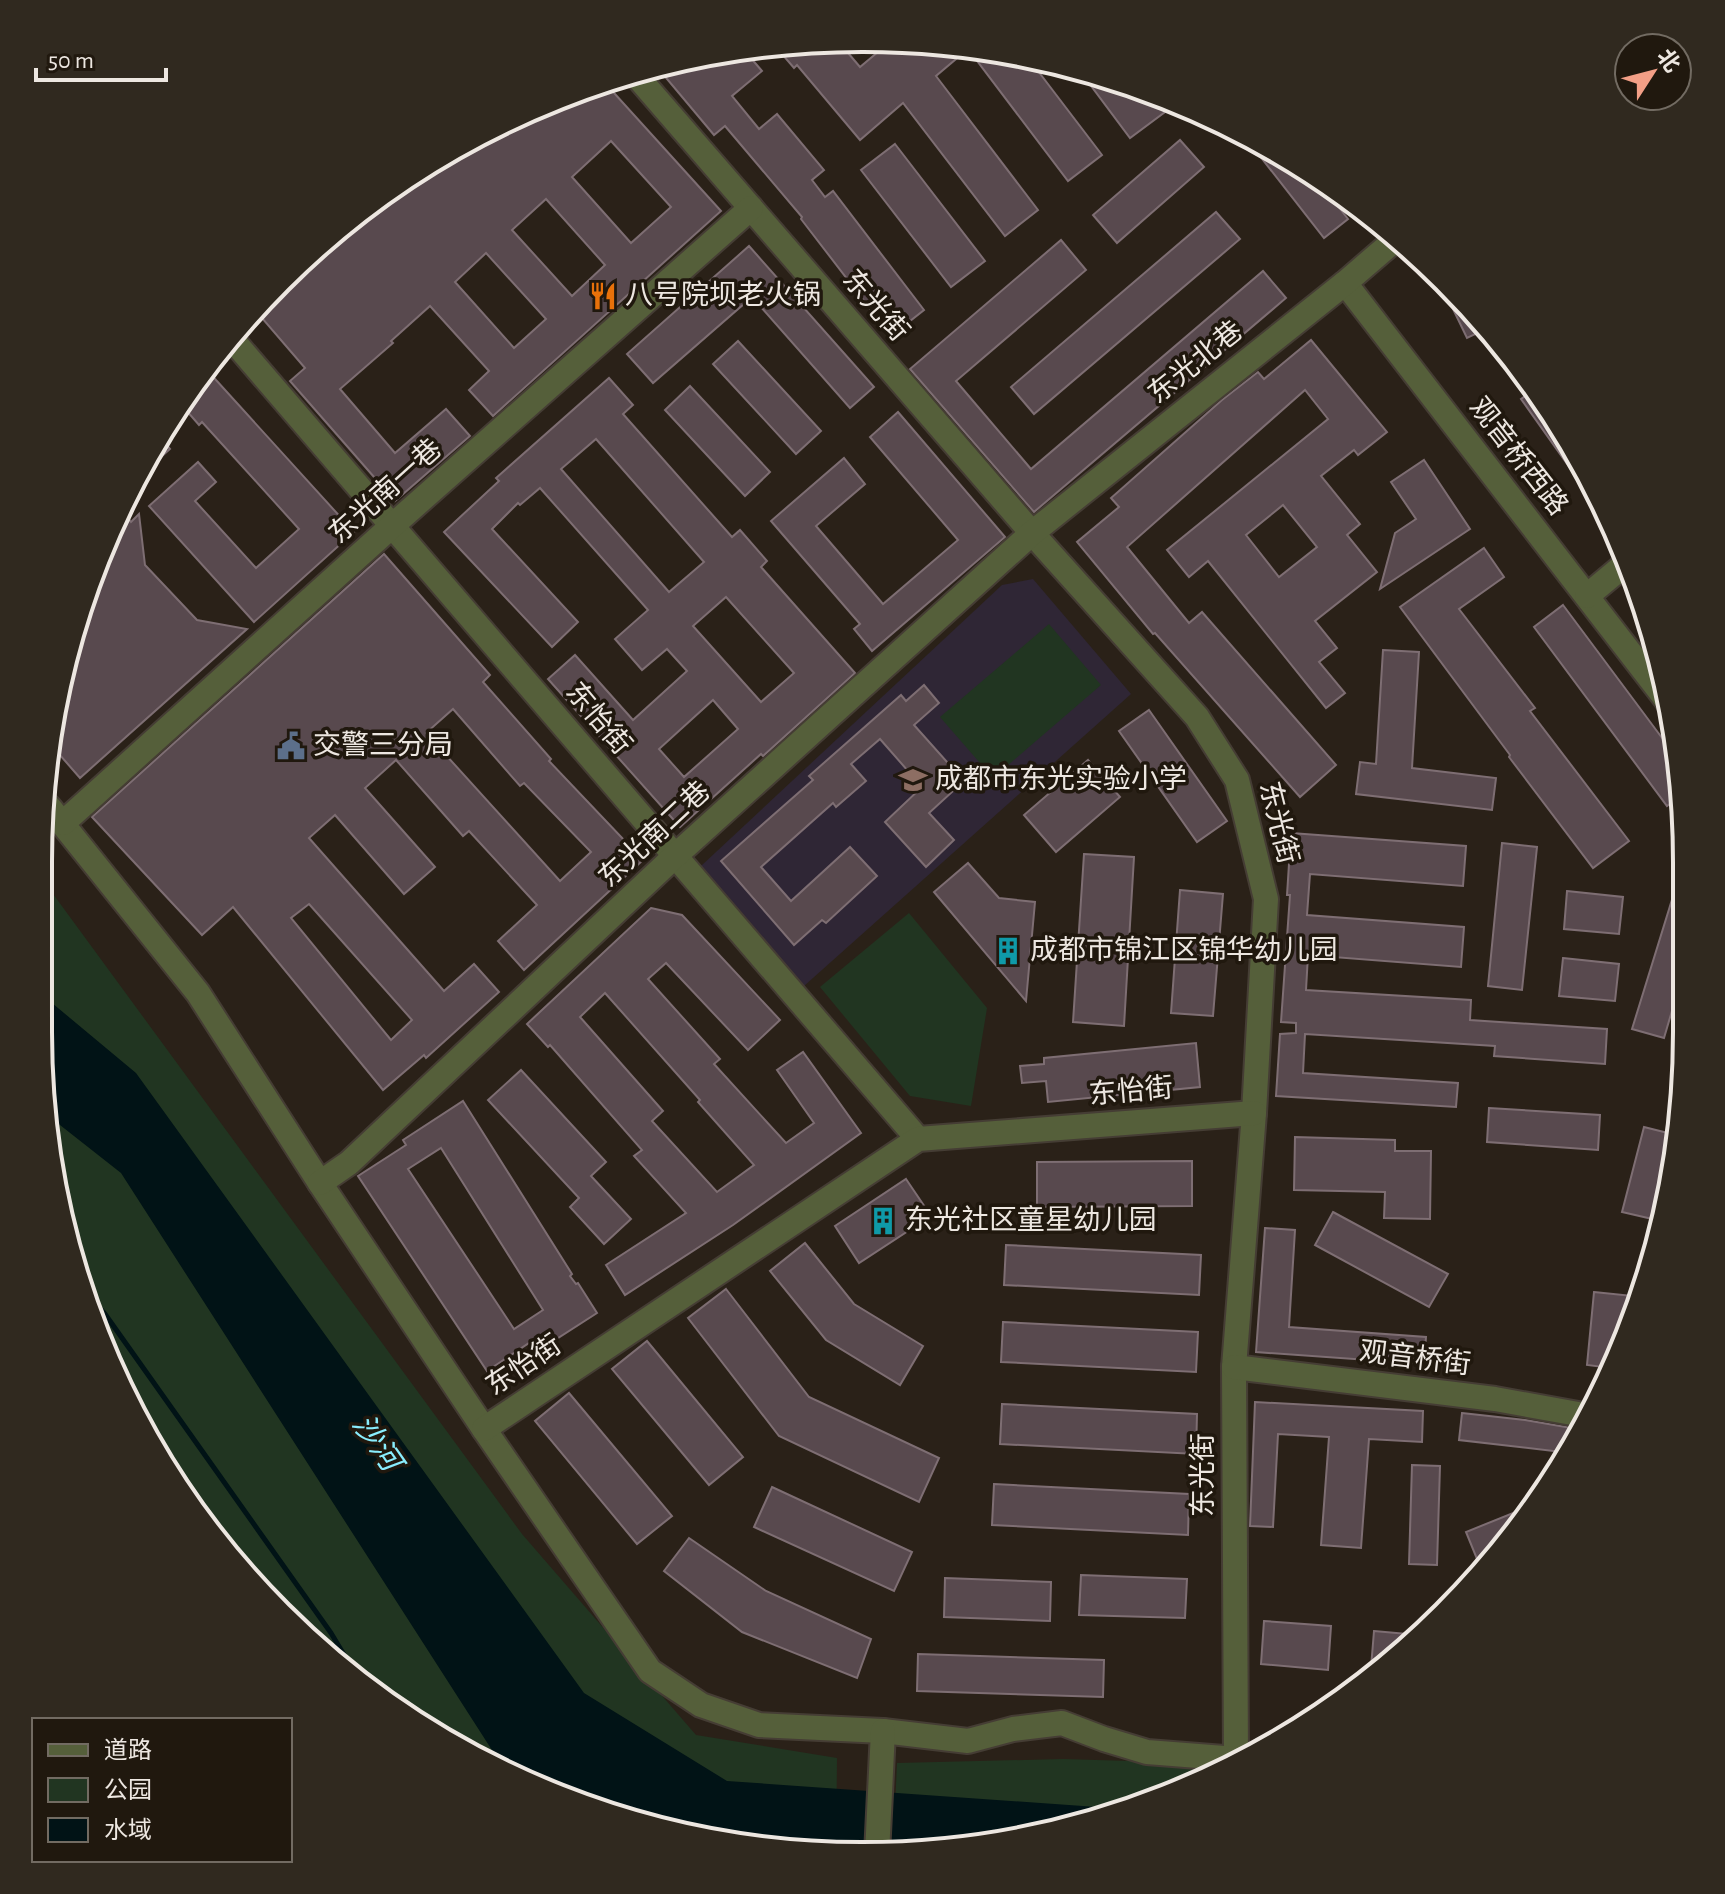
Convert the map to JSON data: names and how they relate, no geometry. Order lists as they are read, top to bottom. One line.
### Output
{"streets":{"street":["东光街","东光北巷","观音桥西路","东光南一巷","东怡街","东光南二巷","观音桥街"]},"crossings":[["东光街","东光北巷"],["东光街","东光南一巷"],["东光街","东怡街"],["东光街","东光南二巷"],["东光街","观音桥街"],["东光北巷","观音桥西路"],["东光北巷","东光南二巷"],["东光南一巷","东怡街"],["东怡街","东光南二巷"]],"water":["沙河"],"places":{"restaurant":["八号院坝老火锅"],"public building":["交警三分局"],"school or university":["成都市东光实验小学"],"building":["成都市锦江区锦华幼儿园","东光社区童星幼儿园"]},"legend":["道路","公园","水域"],"scale_bar":"50 m","north":"top right"}
